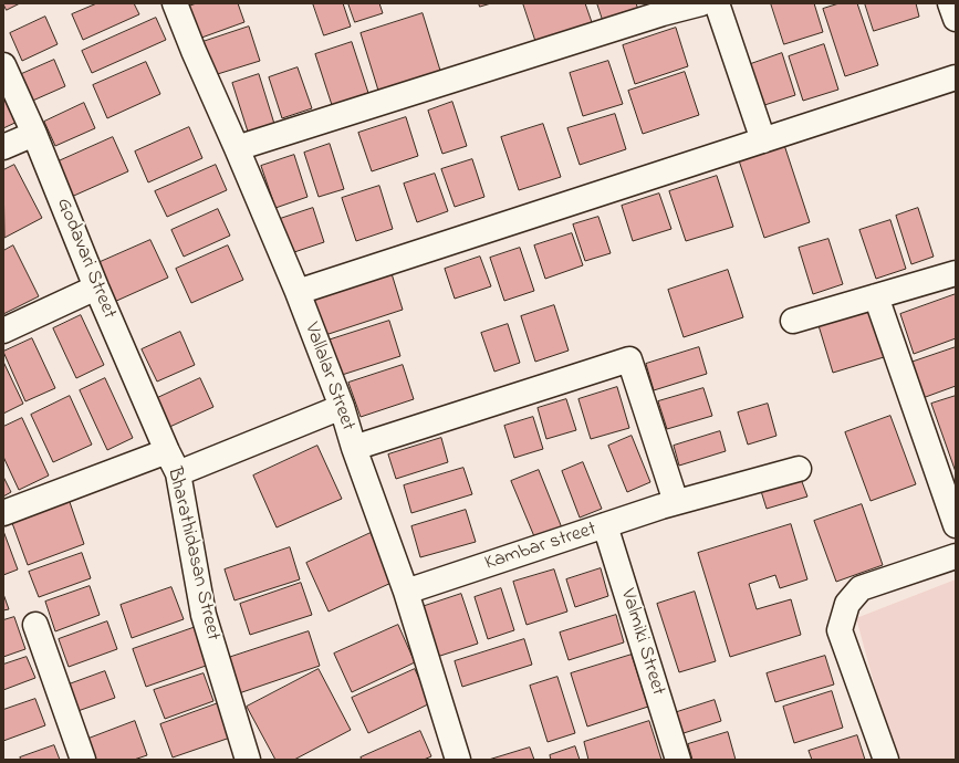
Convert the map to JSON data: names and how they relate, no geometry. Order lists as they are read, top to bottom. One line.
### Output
{"streets":{"street":["Godavari Street","Vallalar Street","Kambar street","Bharathidasan Street","Valmiki Street"]},"crossings":[["Godavari Street","Bharathidasan Street"],["Vallalar Street","Kambar street"],["Kambar street","Valmiki Street"]]}
